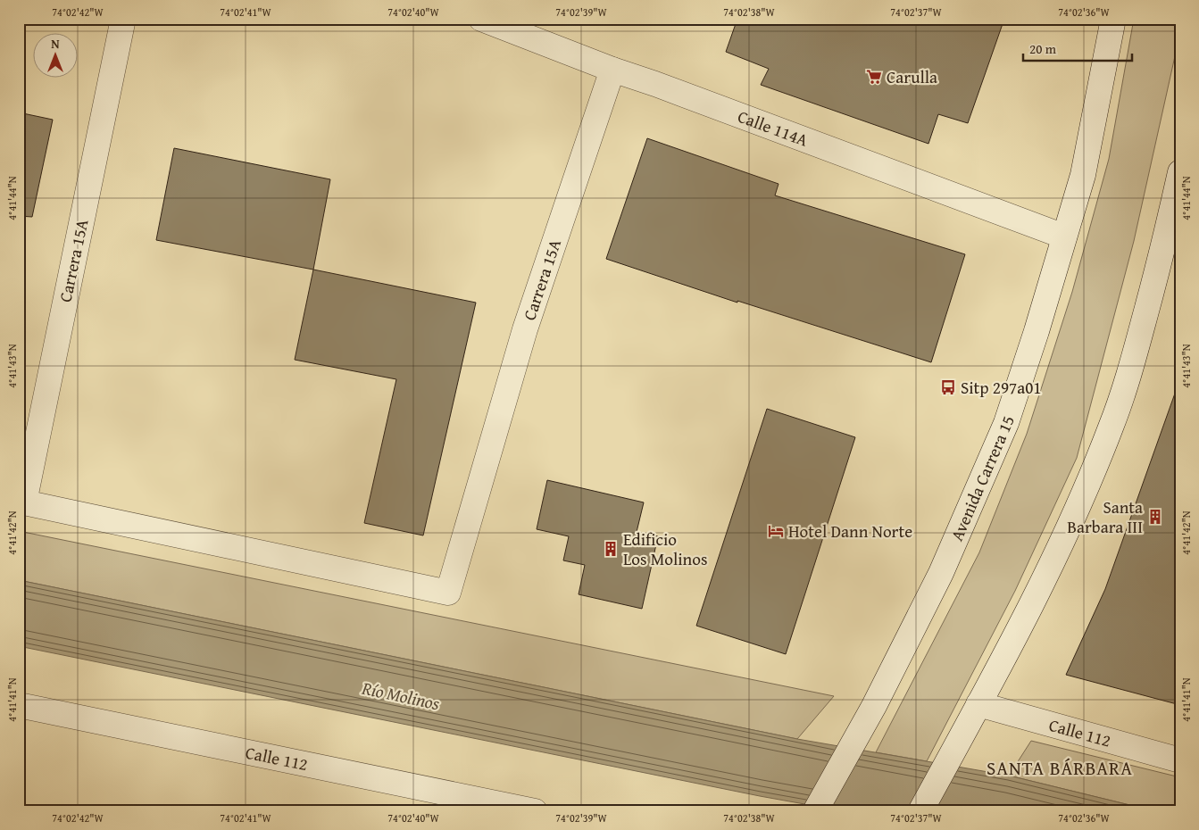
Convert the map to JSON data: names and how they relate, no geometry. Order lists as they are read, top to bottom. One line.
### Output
{"streets":{"street":["Calle 114A","Carrera 15A","Avenida Carrera 15","Calle 112"]},"crossings":[["Calle 114A","Carrera 15A"],["Calle 114A","Avenida Carrera 15"]],"districts":["SANTA BÁRBARA"],"water":["Río Molinos"],"places":{"supermarket":["Carulla"],"bus stop":["Sitp 297a01"],"building":["Santa Barbara III","Edificio Los Molinos"],"hotel":["Hotel Dann Norte"]},"scale_bar":"20 m","north":"top","coordinates":["74°02'42\"W","74°02'41\"W","74°02'40\"W","74°02'39\"W","74°02'38\"W","74°02'37\"W","74°02'36\"W","4°41'44\"N","4°41'43\"N","4°41'42\"N","4°41'41\"N"]}
